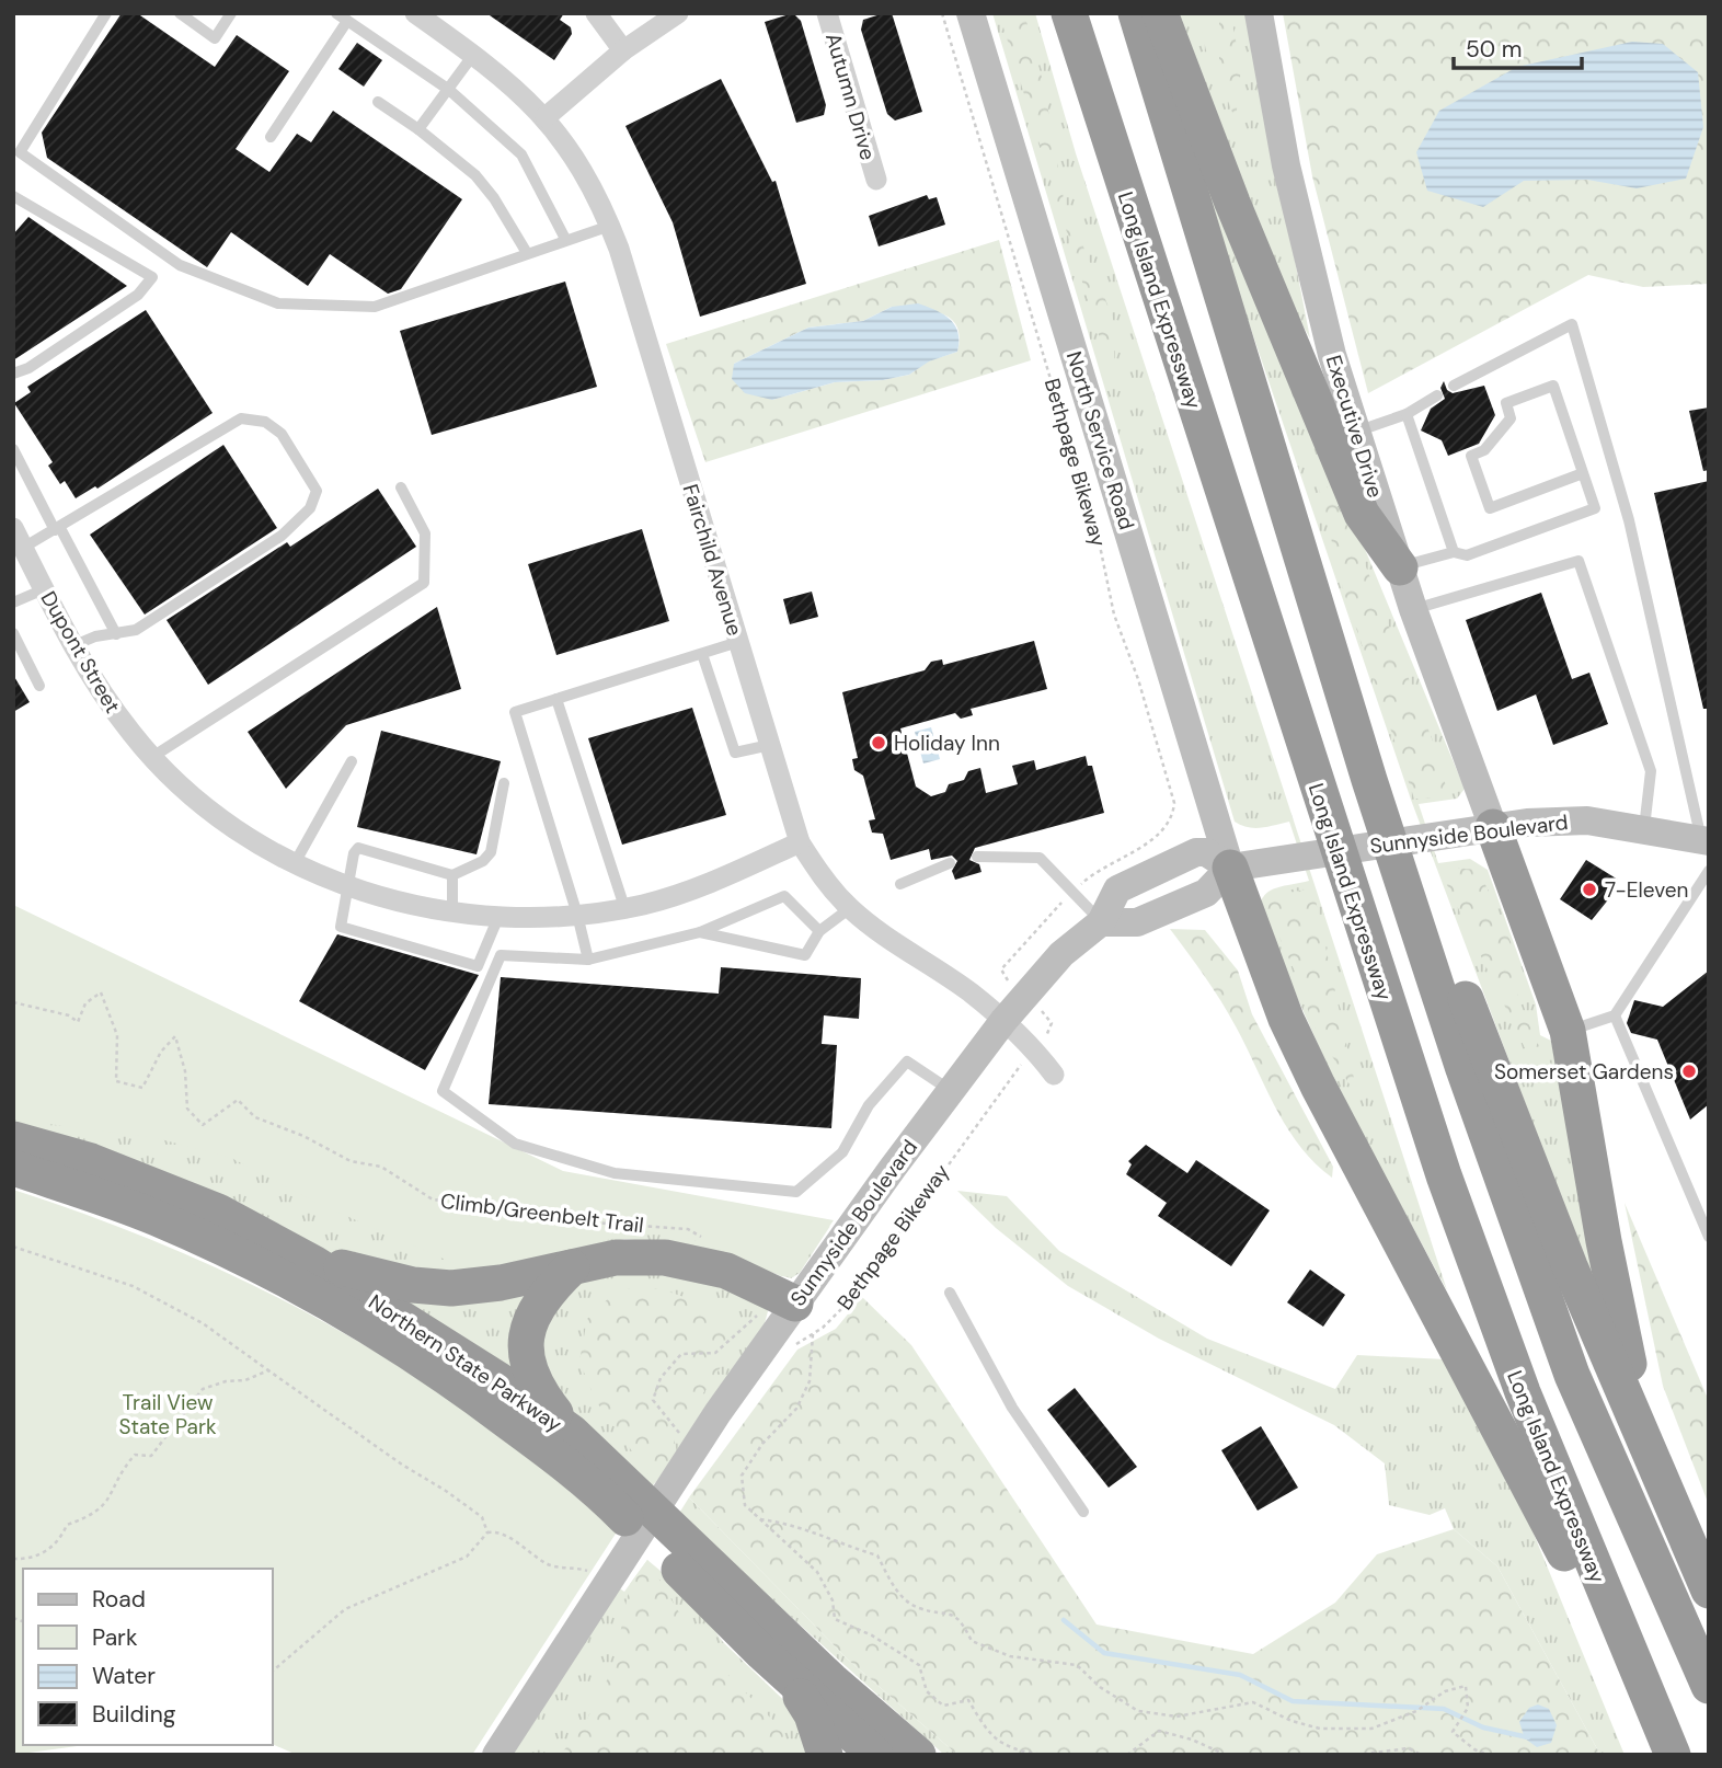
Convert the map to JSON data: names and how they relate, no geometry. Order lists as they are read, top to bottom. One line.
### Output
{"streets":{"highway":["Long Island Expressway","Northern State Parkway"],"main road":["Executive Drive","North Service Road","Sunnyside Boulevard"],"street":["Autumn Drive","Fairchild Avenue","Dupont Street"],"path":["Bethpage Bikeway","Climb/Greenbelt Trail"]},"crossings":[["Executive Drive","Sunnyside Boulevard"],["North Service Road","Sunnyside Boulevard"],["Bethpage Bikeway","Sunnyside Boulevard"],["Fairchild Avenue","Dupont Street"],["Fairchild Avenue","Sunnyside Boulevard"]],"parks":["Trail View State Park"],"places":["Holiday Inn","7-Eleven","Somerset Gardens"],"legend":["Road","Park","Water","Building"],"scale_bar":"50 m"}
